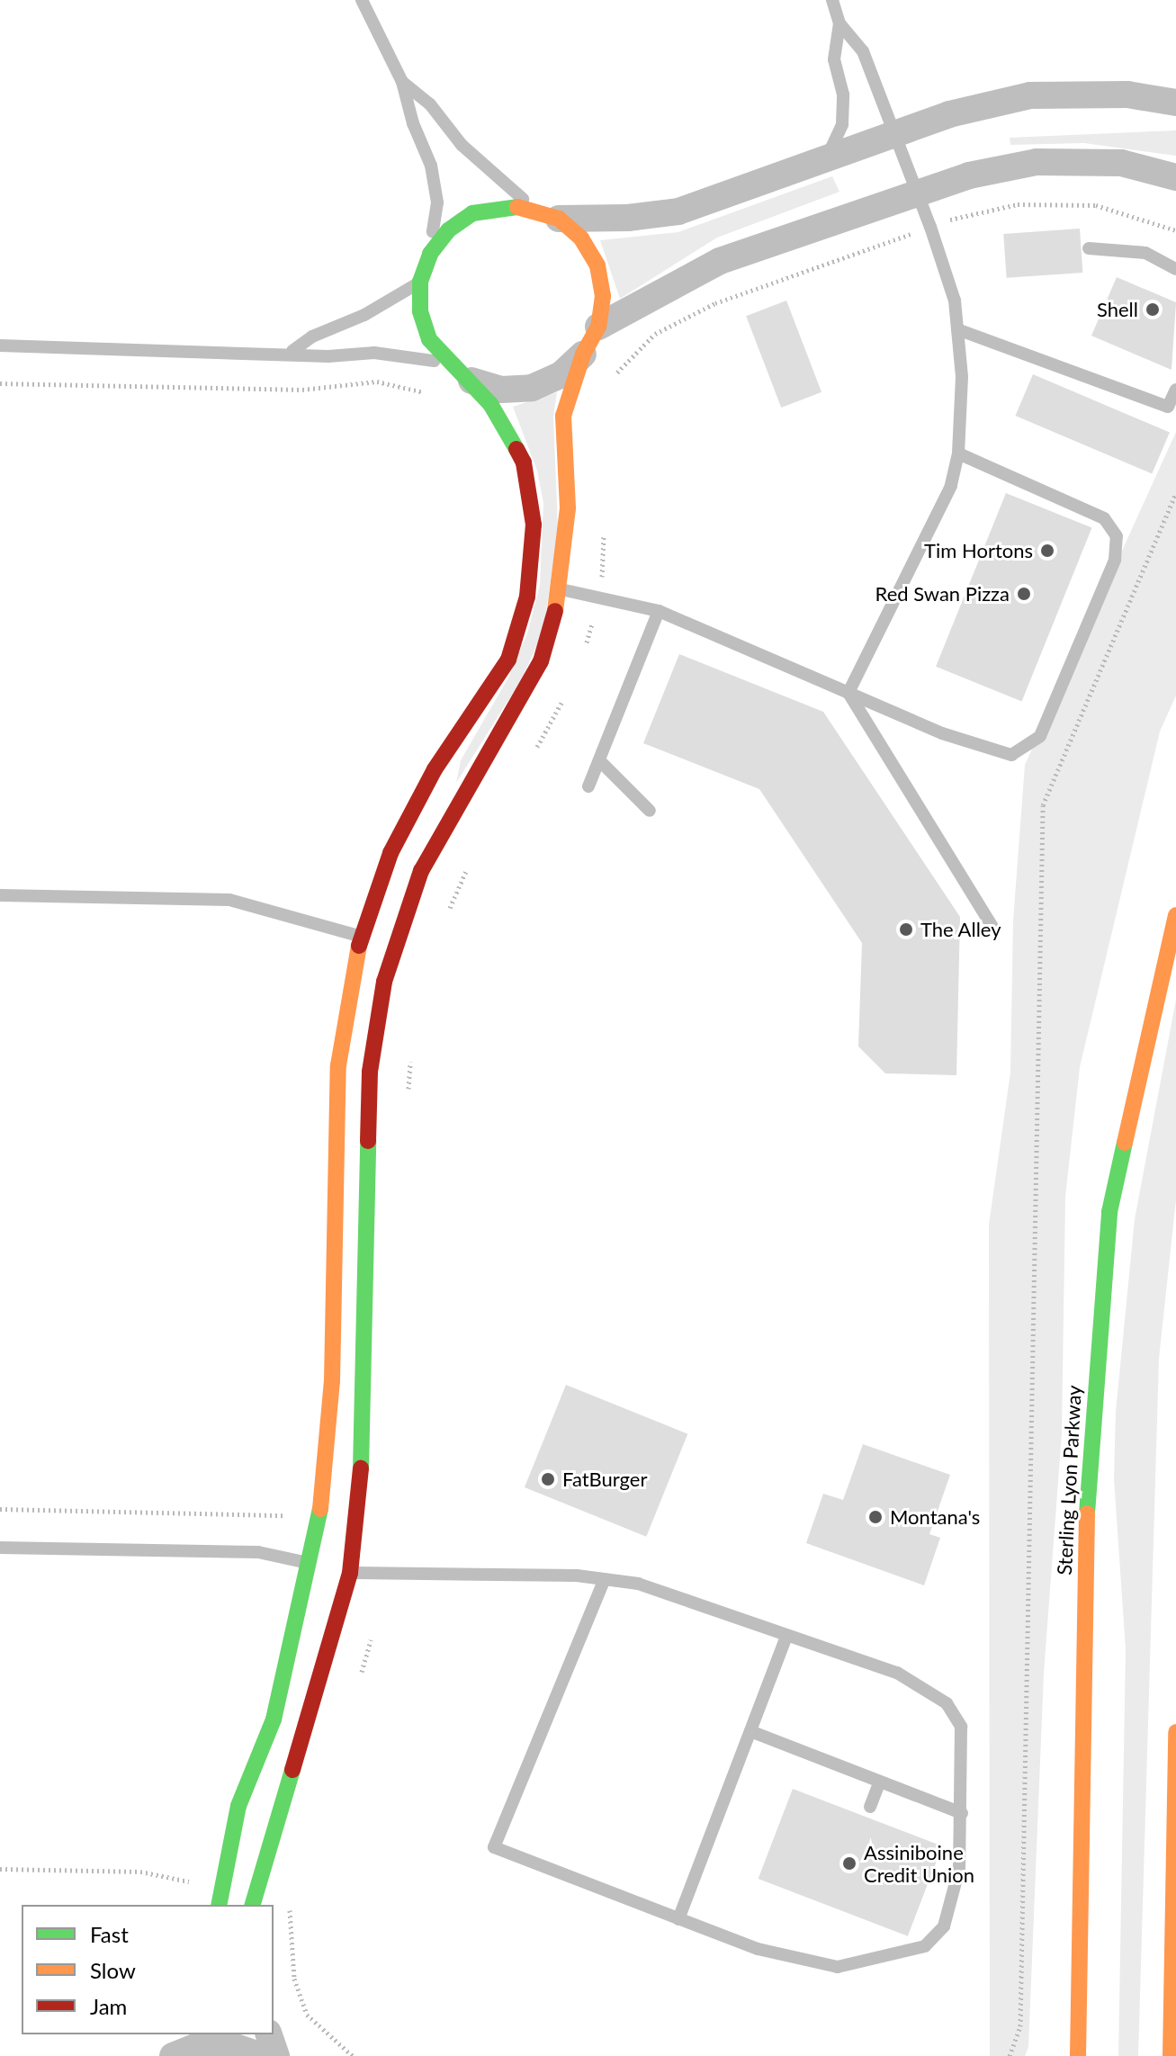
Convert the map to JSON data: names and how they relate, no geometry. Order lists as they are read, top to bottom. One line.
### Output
{"streets":{"street":["Sterling Lyon Parkway"]},"places":["Shell","Tim Hortons","Red Swan Pizza","The Alley","FatBurger","Montana's","Assiniboine Credit Union"],"legend":["Fast","Slow","Jam"]}
